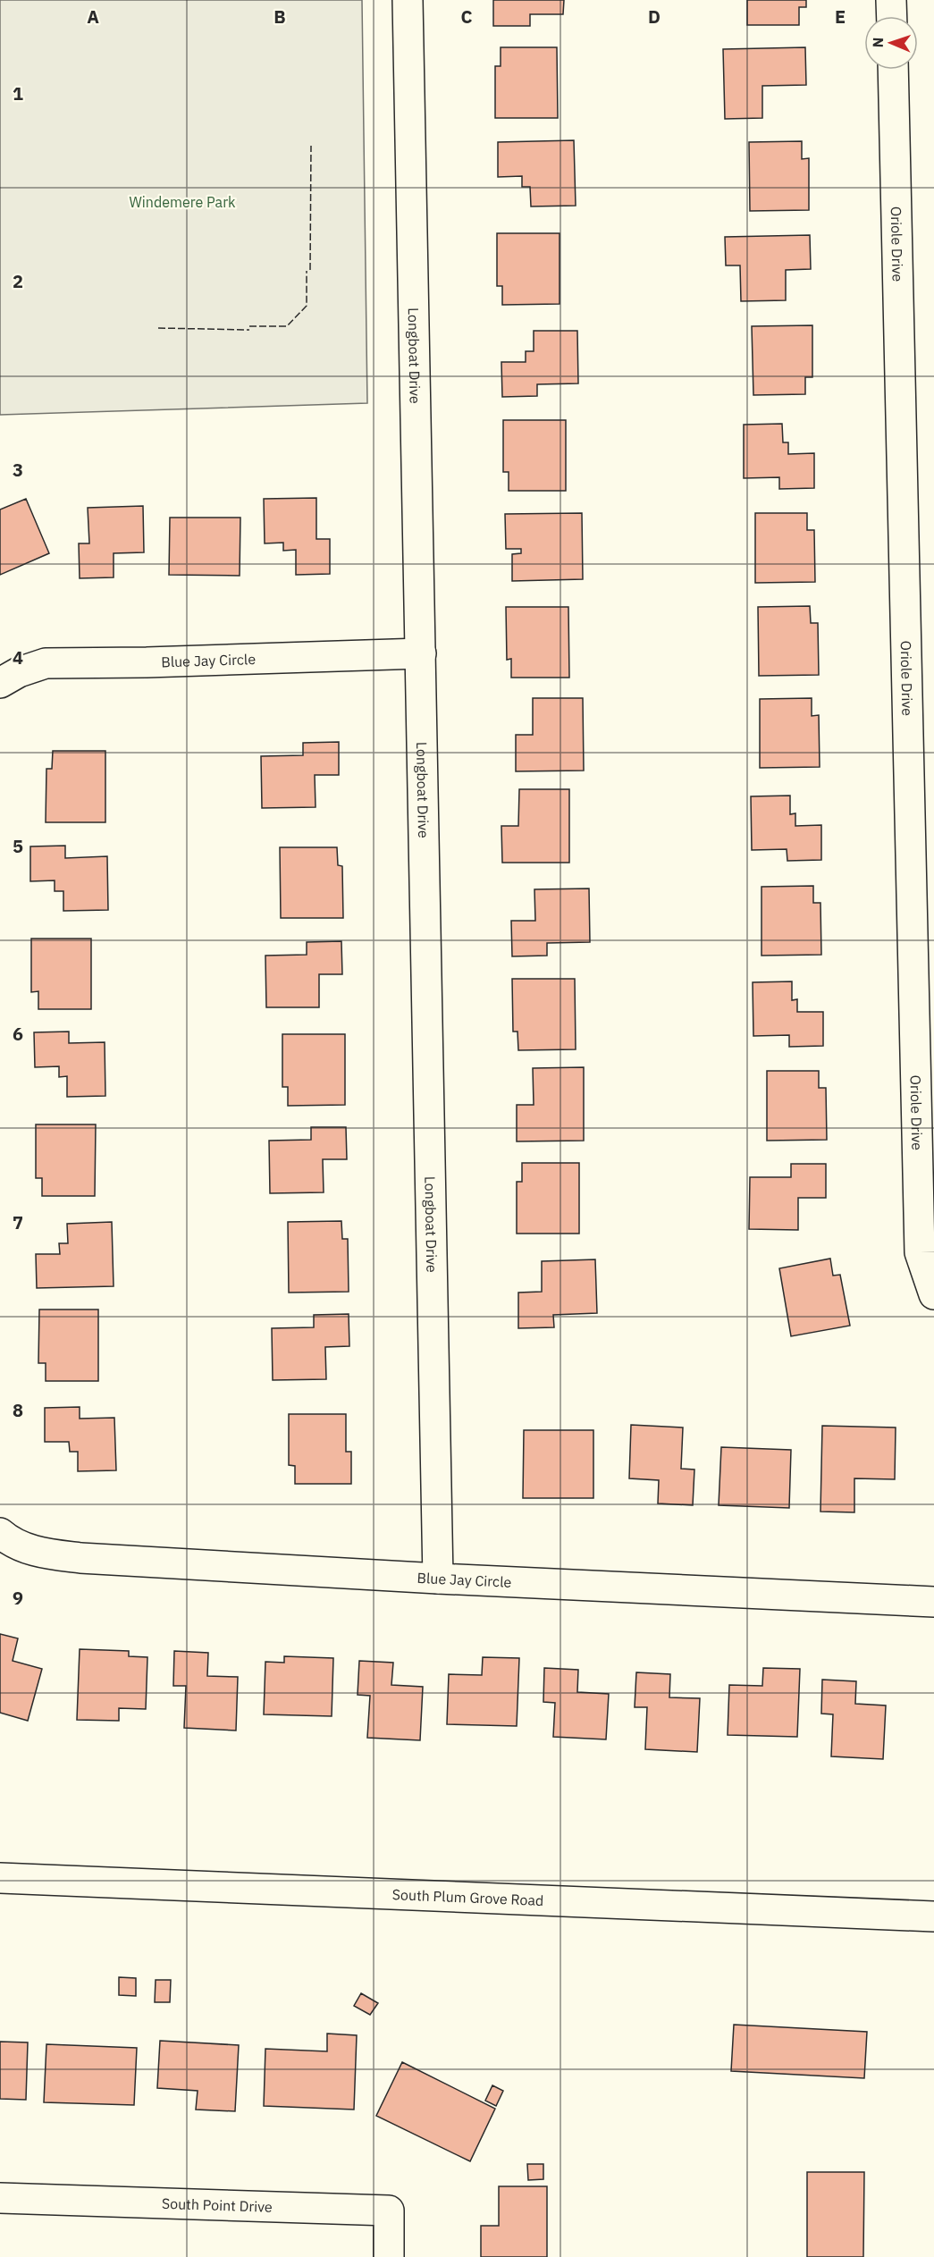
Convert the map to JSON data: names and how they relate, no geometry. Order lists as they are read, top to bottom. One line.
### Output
{"streets":{"street":["Oriole Drive","Longboat Drive","Blue Jay Circle","South Plum Grove Road","South Point Drive"]},"crossings":[["Longboat Drive","Blue Jay Circle"]],"parks":["Windemere Park"],"north":"left","grid":{"columns":["A","B","C","D","E"],"rows":["1","2","3","4","5","6","7","8","9"]}}
